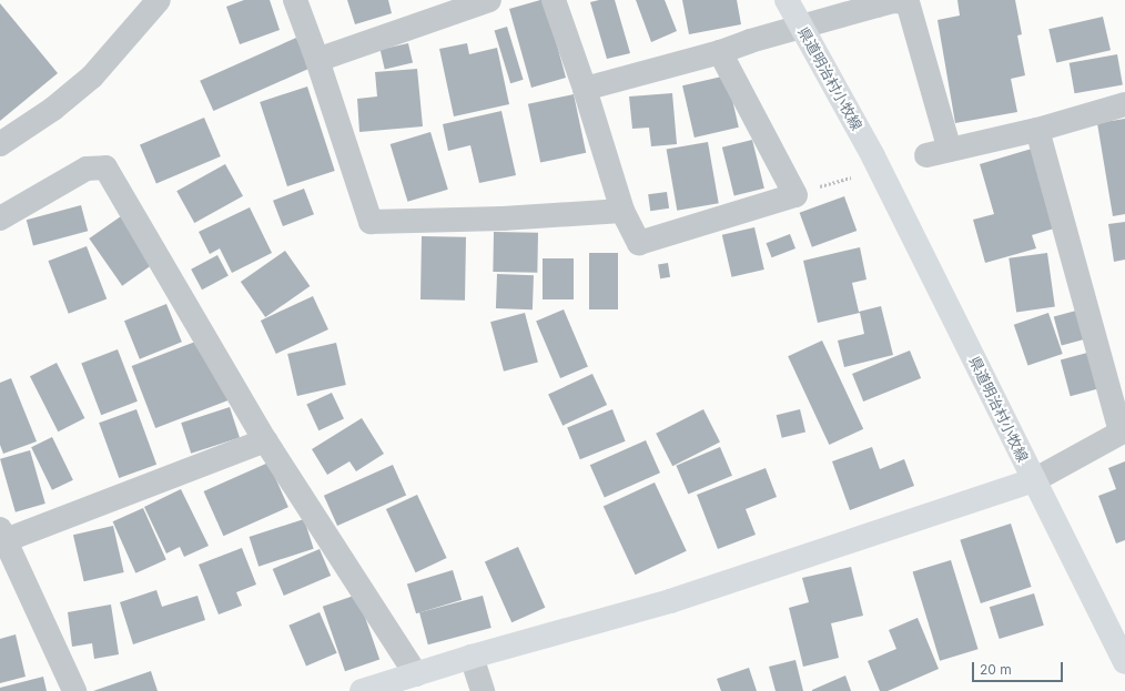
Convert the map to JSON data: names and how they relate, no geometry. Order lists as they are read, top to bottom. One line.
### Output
{"streets":{"main road":["県道明治村小牧線"]},"scale_bar":"20 m"}
